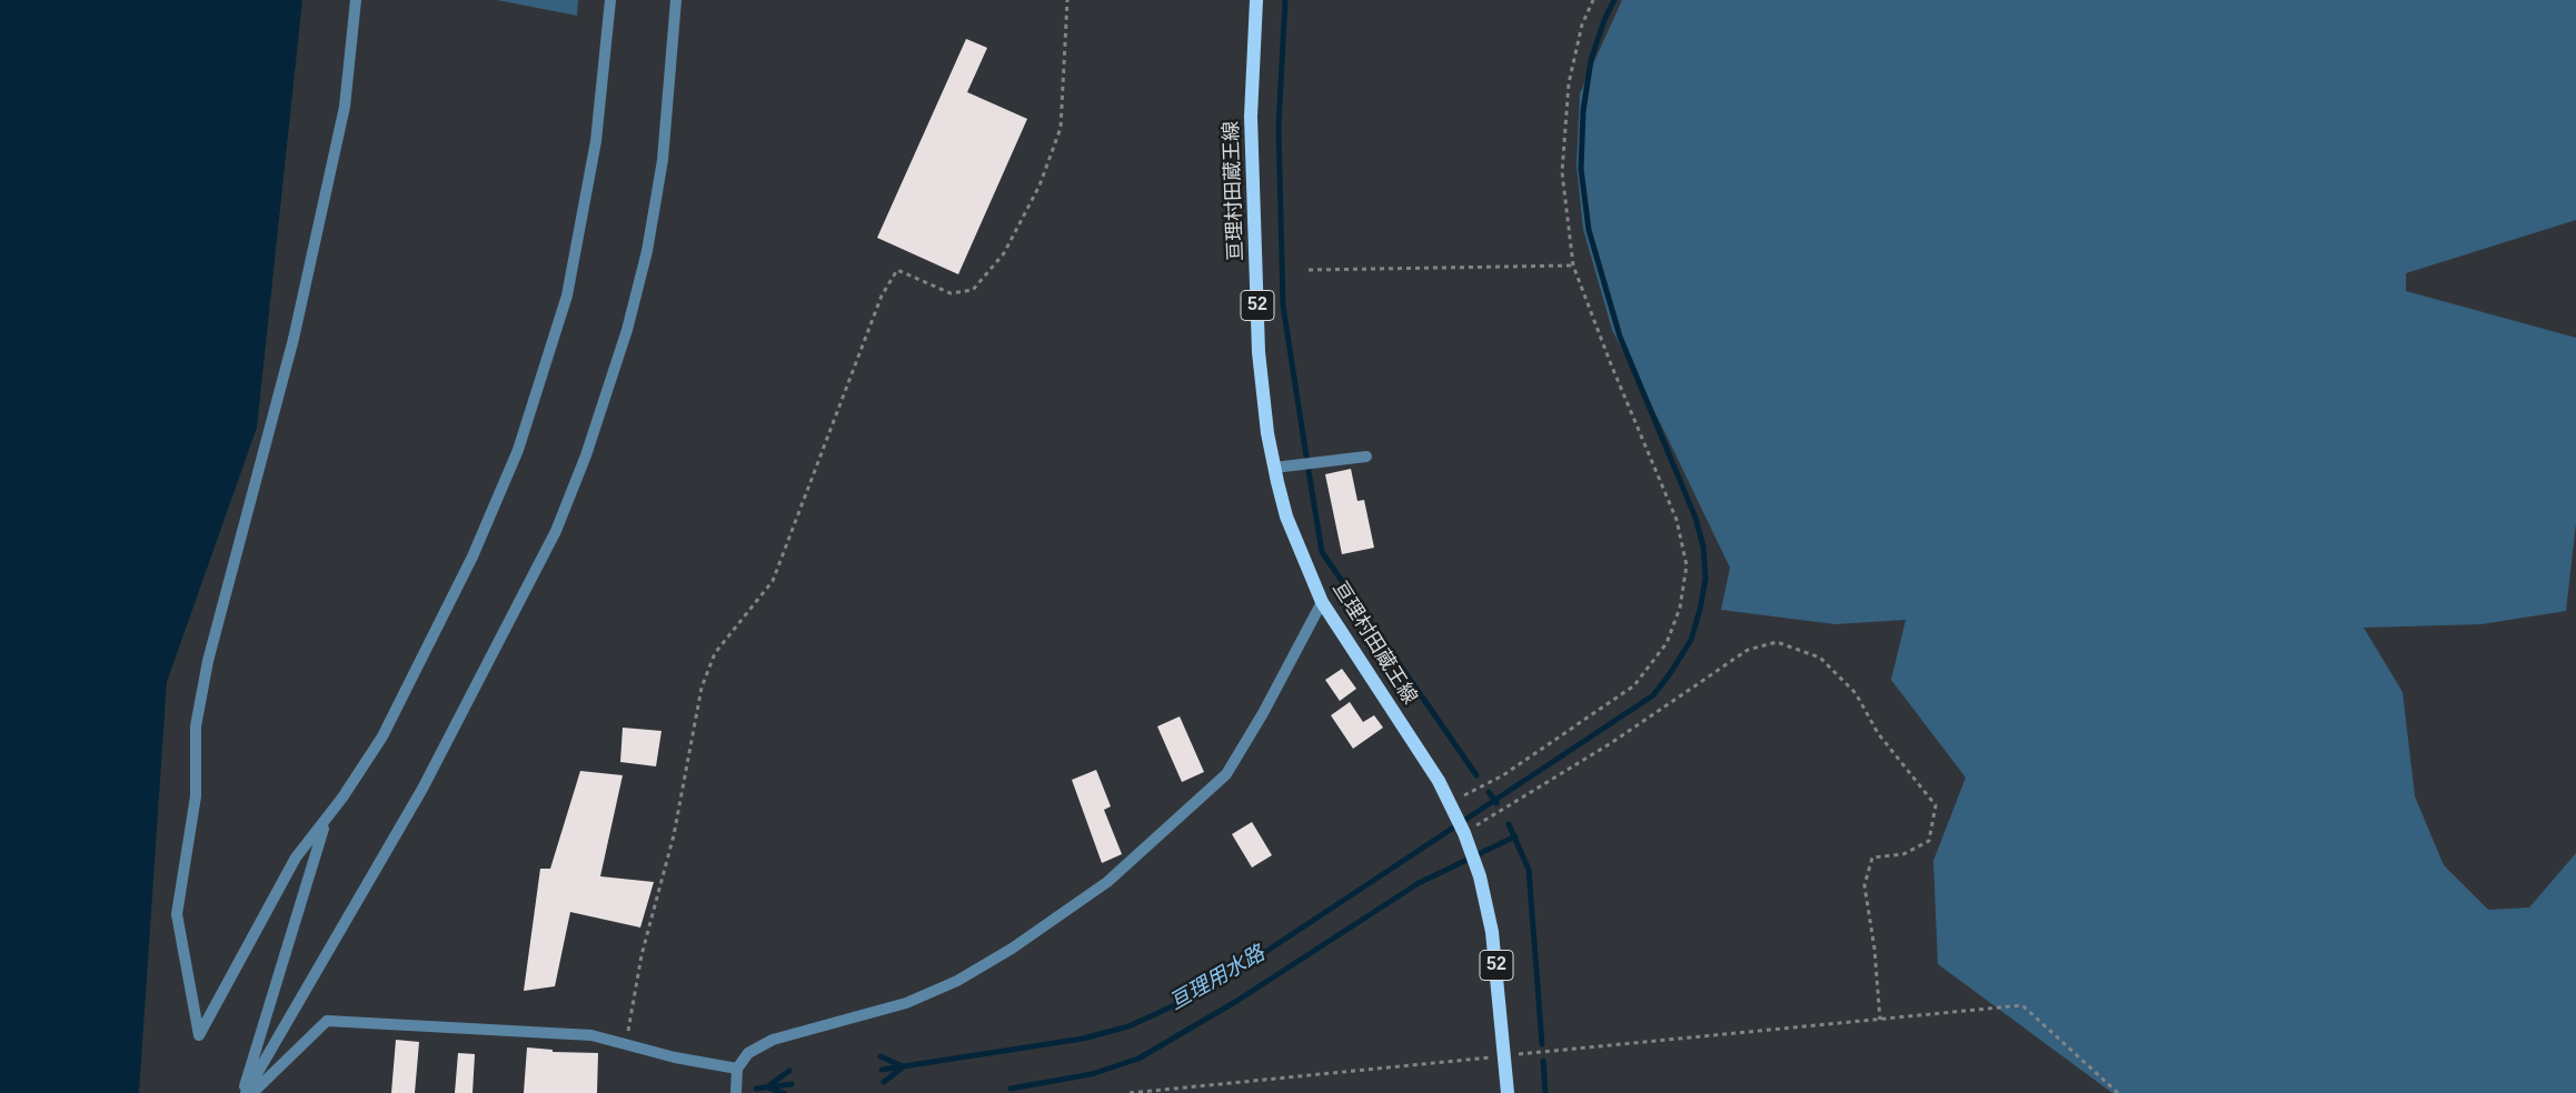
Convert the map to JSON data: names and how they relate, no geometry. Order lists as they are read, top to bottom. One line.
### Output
{"streets":{"main road":["亘理村田蔵王線","52"]},"water":["亘理用水路"]}
